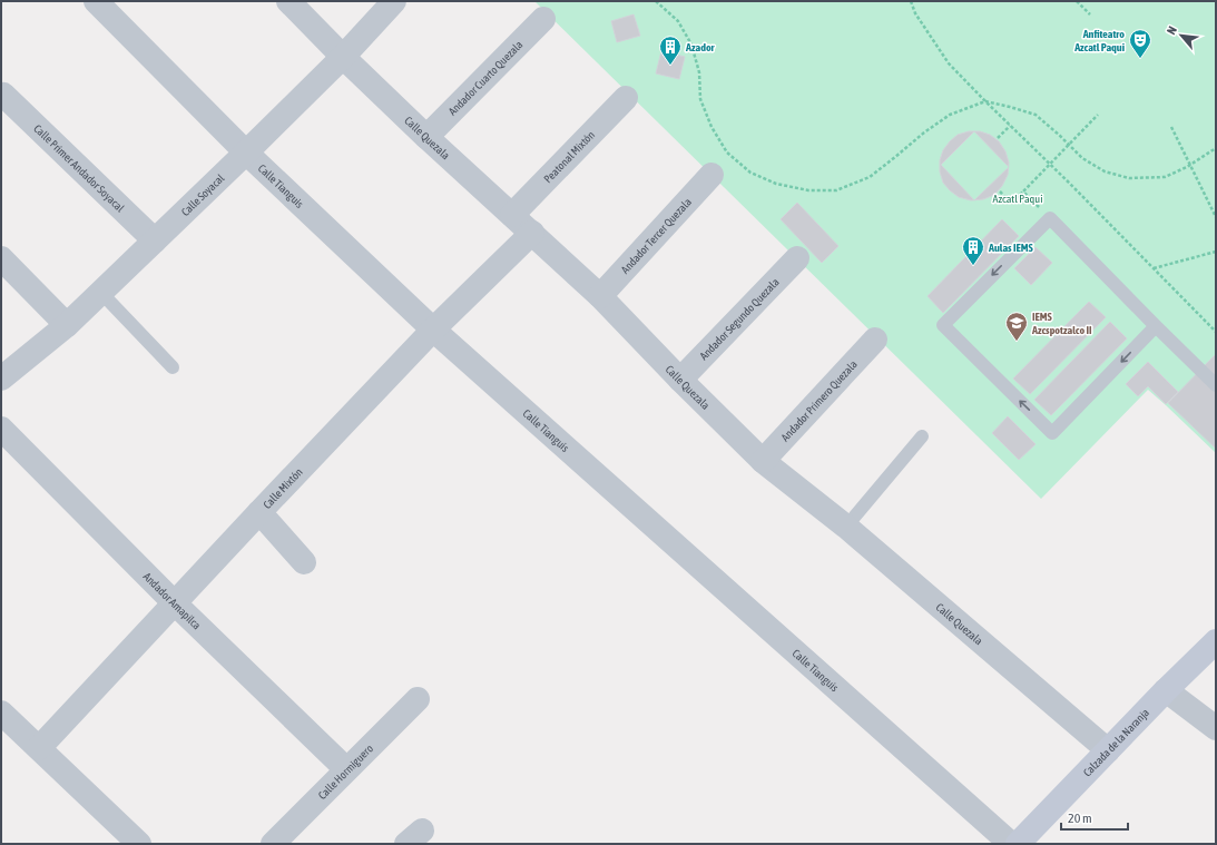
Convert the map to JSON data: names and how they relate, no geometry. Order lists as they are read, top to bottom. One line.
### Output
{"streets":{"main road":["Calzada de la Naranja"],"street":["Andador Cuarto Quezala","Calle Quezala","Peatonal Mixtón","Calle Primer Andador Soyacal","Calle Tianguis","Calle Soyacal","Andador Tercer Quezala","Andador Segundo Quezala","Andador Primero Quezala","Calle Mixtón","Andador Amapilca","Calle Hormiguero"]},"crossings":[["Andador Cuarto Quezala","Calle Quezala"],["Calle Quezala","Peatonal Mixtón"],["Calle Quezala","Calle Soyacal"],["Calle Quezala","Andador Tercer Quezala"],["Calle Quezala","Andador Segundo Quezala"],["Calle Quezala","Andador Primero Quezala"],["Calle Quezala","Calle Mixtón"],["Calle Quezala","Calzada de la Naranja"],["Calle Primer Andador Soyacal","Calle Soyacal"],["Calle Tianguis","Calle Soyacal"],["Calle Tianguis","Calle Mixtón"],["Calle Mixtón","Andador Amapilca"],["Andador Amapilca","Calle Hormiguero"]],"parks":["Azcatl Paqui"],"places":{"theatre":["Anfiteatro Azcatl Paqui"],"building":["Azador","Aulas IEMS"],"school or university":["IEMS Azcspotzalco II"]},"scale_bar":"20 m","north":"top left"}
